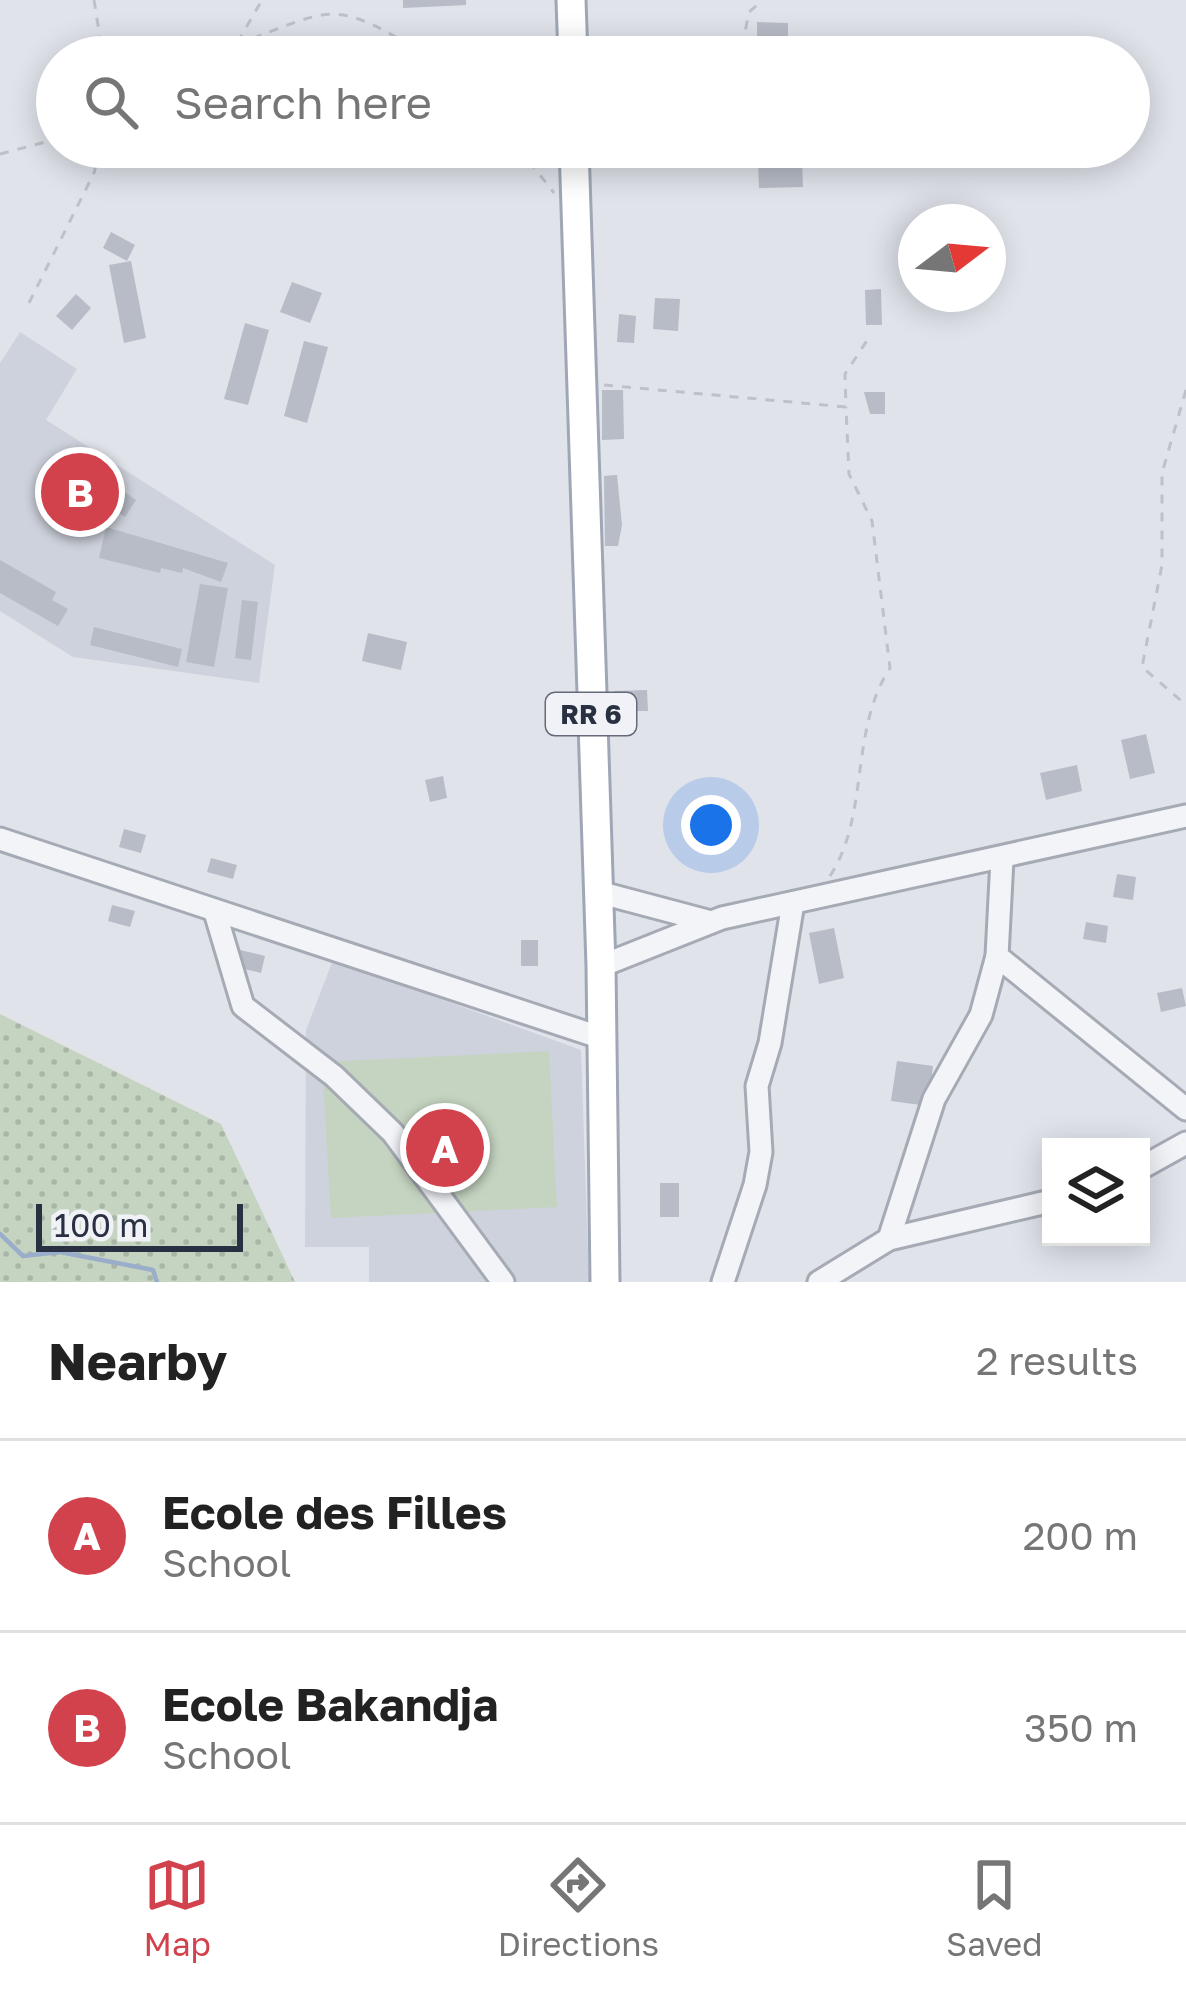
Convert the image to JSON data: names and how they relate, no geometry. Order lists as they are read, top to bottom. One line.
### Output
{"streets":{"main road":["RR 6"]},"scale_bar":"100 m","north":"right","page":{"search":"Search here","pins":["B","A"],"scale":"100 m","heading":["Nearby","2 results"],"list":[{"mark":"A","name":"Ecole des Filles","note":"School","value":"200 m"},{"mark":"B","name":"Ecole Bakandja","note":"School","value":"350 m"}],"nav":["Map","Directions","Saved"]}}
